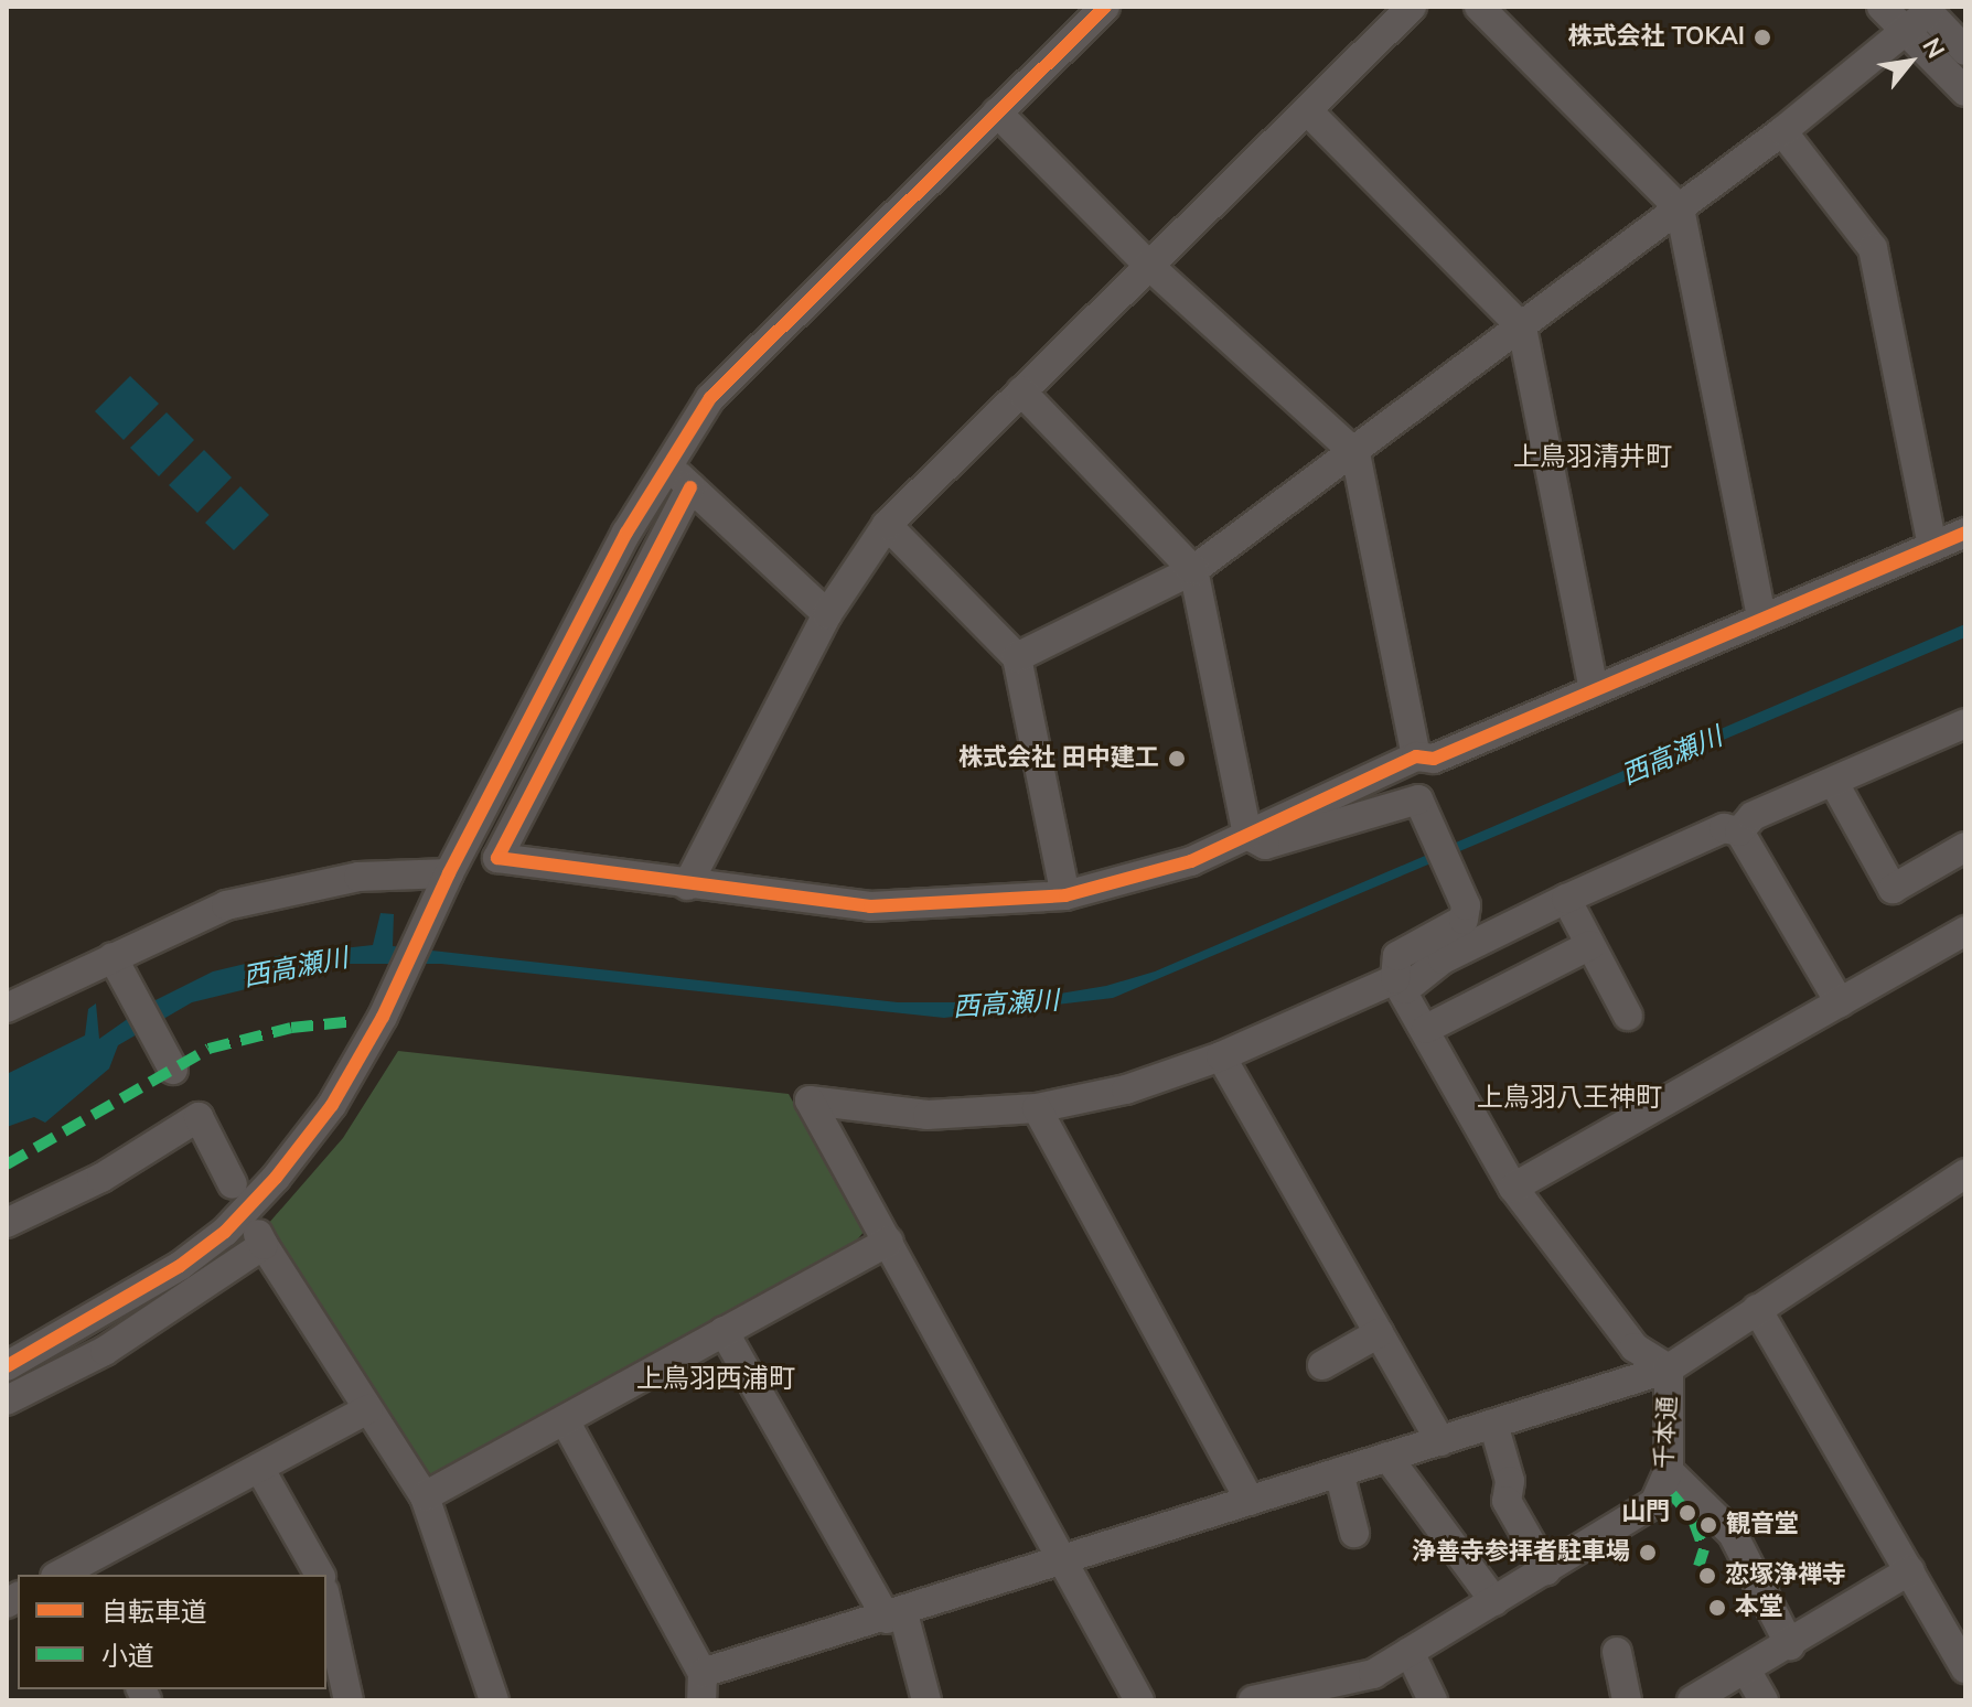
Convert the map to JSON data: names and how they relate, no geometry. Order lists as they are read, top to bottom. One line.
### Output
{"streets":{"street":["千本通"]},"districts":["上鳥羽清井町","上鳥羽八王神町","上鳥羽西浦町"],"water":["西高瀬川"],"places":["株式会社 TOKAI","株式会社 田中建工","山門","観音堂","浄善寺参拝者駐車場","恋塚浄禅寺","本堂"],"legend":["自転車道","小道"],"north":"top right"}
